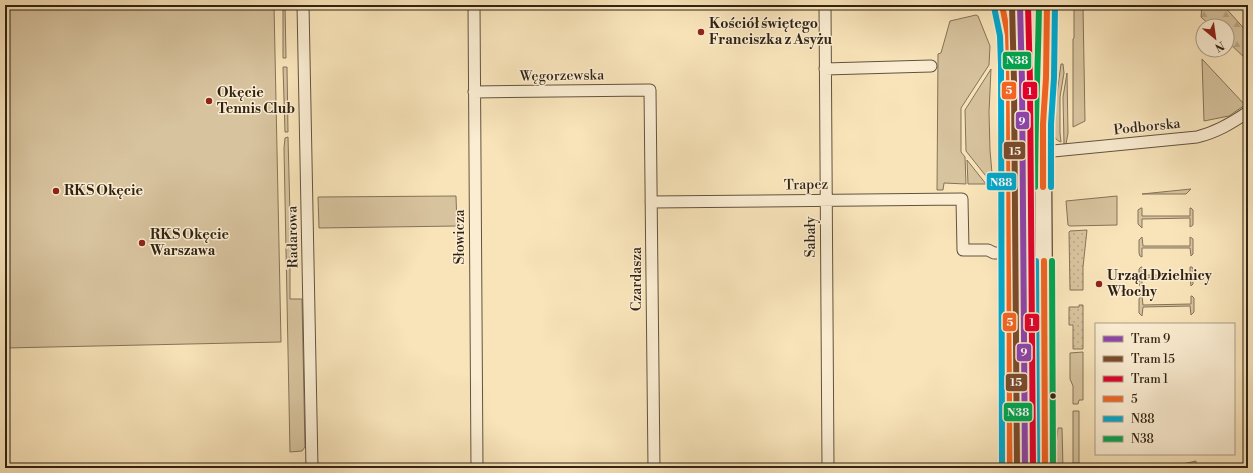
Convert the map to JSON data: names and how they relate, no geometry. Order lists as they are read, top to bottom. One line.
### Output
{"streets":{"street":["Węgorzewska","Podborska","Trapez","Radarowa","Słowicza","Sabały","Czardasza"]},"crossings":[["Węgorzewska","Słowicza"],["Węgorzewska","Czardasza"],["Trapez","Sabały"],["Trapez","Czardasza"]],"places":["Kościół świętego Franciszka z Asyżu","Okęcie Tennis Club","RKS Okęcie","RKS Okęcie Warszawa","Urząd Dzielnicy Włochy"],"lines":["tram line 9","tram line 15","tram line 1","transit line 5","transit line N88","transit line N38"],"legend":["Tram 9","Tram 15","Tram 1","5","N88","N38"],"north":"bottom right"}
